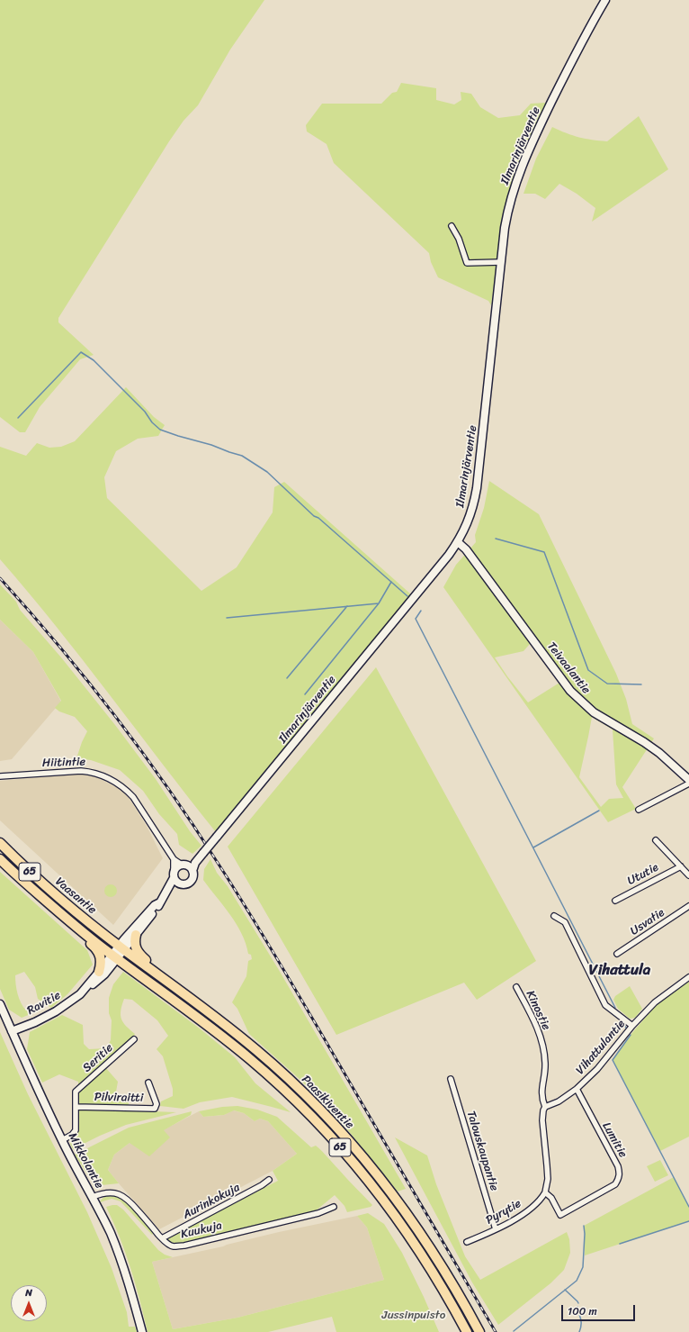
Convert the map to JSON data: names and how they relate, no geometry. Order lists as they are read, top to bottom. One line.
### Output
{"streets":{"highway":["65","Vaasantie","Paasikiventie"],"main road":["Ilmarinjärventie","Teivaalantie","Ravitie","Mikkolantie"],"street":["Hiitintie","Ututie","Usvatie","Kinostie","Vihattulantie","Seritie","Pilviraitti","Lumitie","Talouskaupantie","Aurinkokuja","Pyrytie","Kuukuja"]},"crossings":[["Ilmarinjärventie","Teivaalantie"],["Ilmarinjärventie","Hiitintie"],["65","Vaasantie"],["65","Ravitie"],["Vaasantie","Ravitie"],["Vaasantie","Paasikiventie"],["Ravitie","Paasikiventie"],["Ravitie","Mikkolantie"],["Kinostie","Vihattulantie"],["Vihattulantie","Lumitie"],["Seritie","Pilviraitti"],["Lumitie","Pyrytie"],["Talouskaupantie","Pyrytie"],["Mikkolantie","Kuukuja"],["Aurinkokuja","Kuukuja"]],"districts":["Vihattula"],"parks":["Jussinpuisto"],"scale_bar":"100 m","north":"top"}
